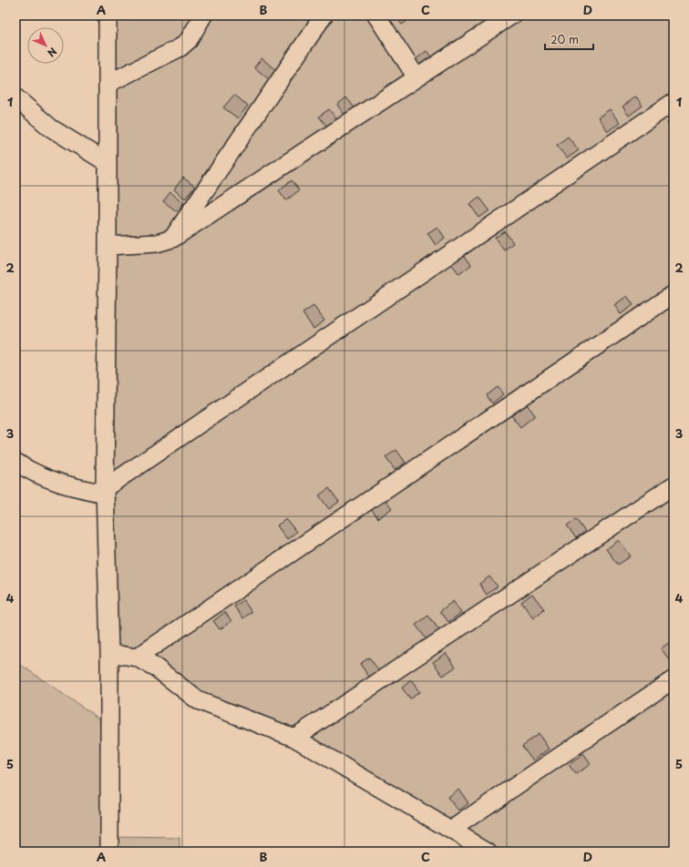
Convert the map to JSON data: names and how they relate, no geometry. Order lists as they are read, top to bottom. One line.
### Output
{"scale_bar":"20 m","north":"bottom right","grid":{"columns":["A","B","C","D"],"rows":["1","2","3","4","5"]}}
